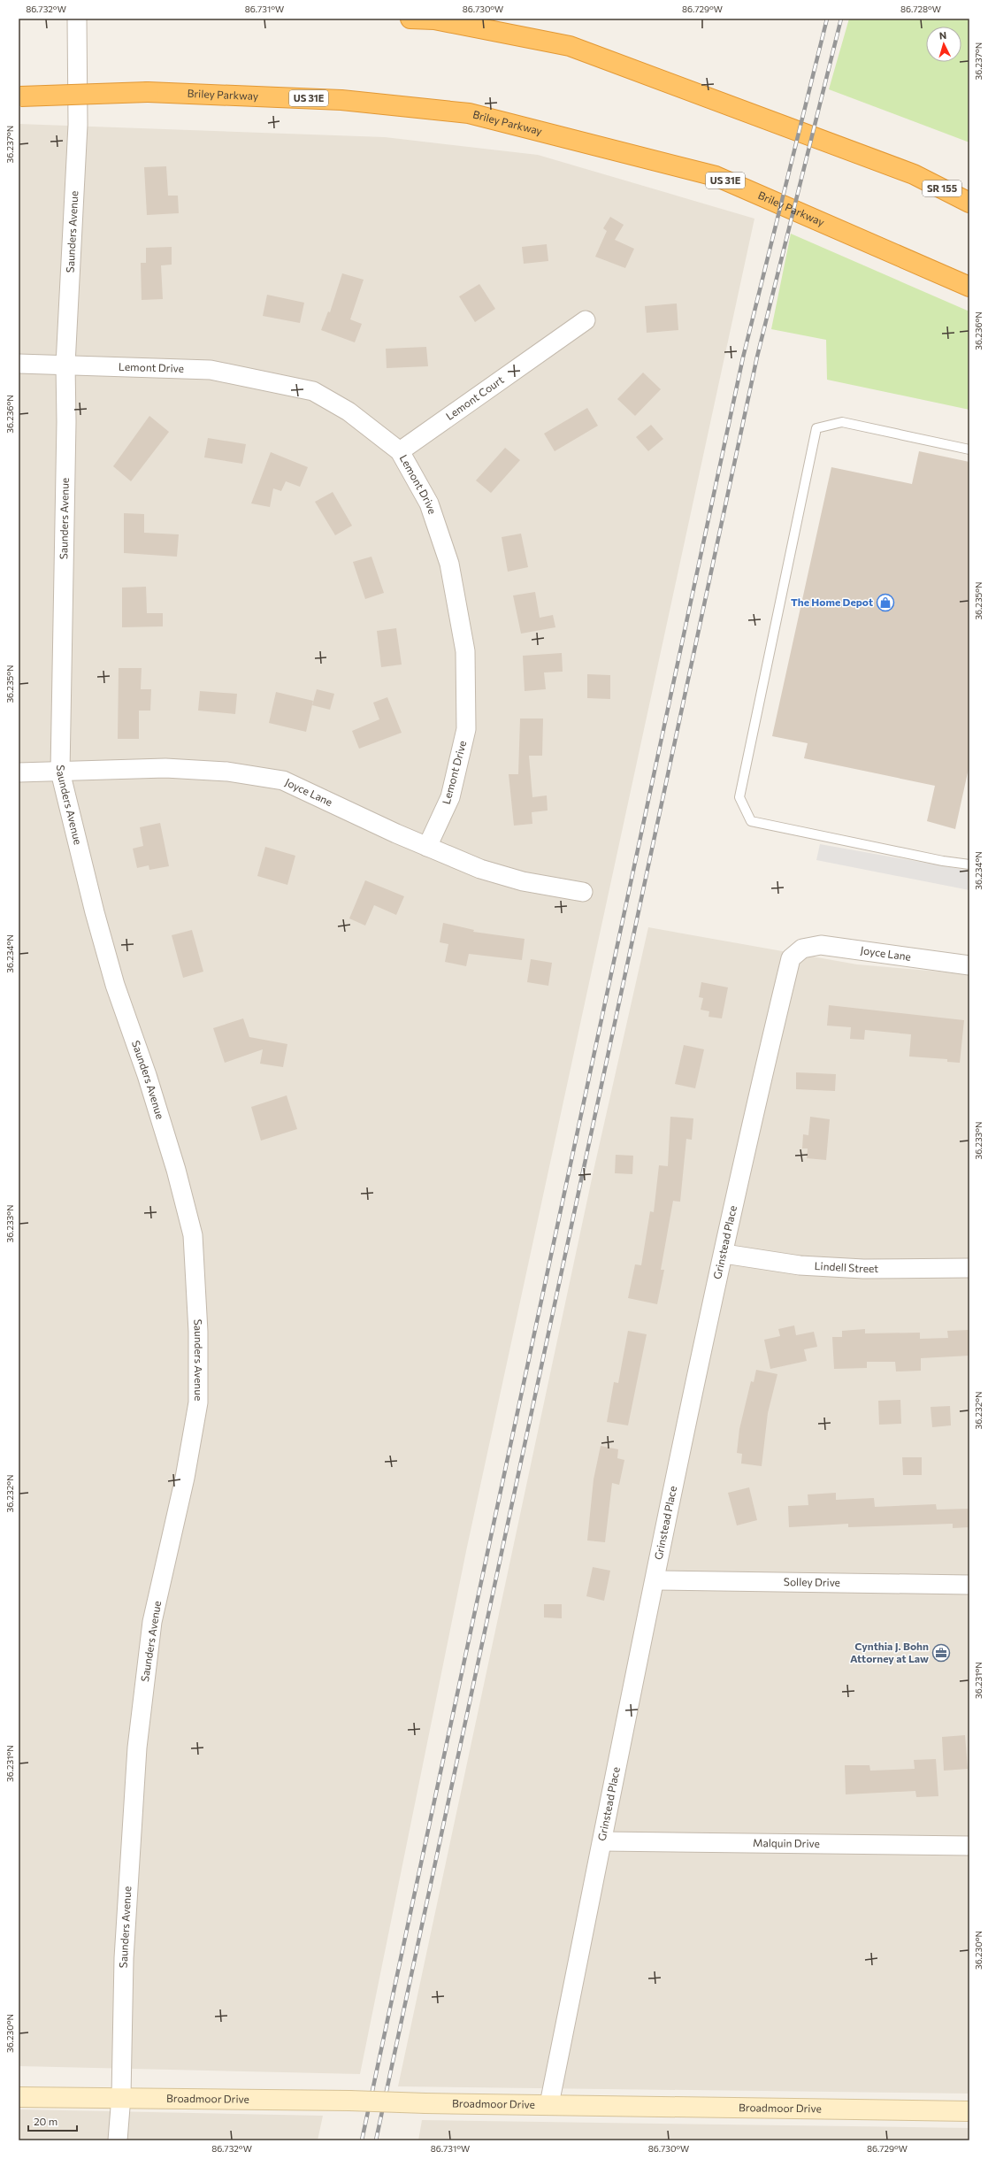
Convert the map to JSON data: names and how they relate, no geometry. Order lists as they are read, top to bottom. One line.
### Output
{"streets":{"highway":["Briley Parkway","US 31E","SR 155"],"main road":["Broadmoor Drive"],"street":["Saunders Avenue","Lemont Drive","Lemont Court","Joyce Lane","Grinstead Place","Lindell Street","Solley Drive","Malquin Drive"]},"crossings":[["Saunders Avenue","Lemont Drive"],["Saunders Avenue","Joyce Lane"],["Saunders Avenue","Broadmoor Drive"],["Lemont Drive","Lemont Court"],["Lemont Drive","Joyce Lane"],["Joyce Lane","Grinstead Place"],["Grinstead Place","Lindell Street"],["Grinstead Place","Solley Drive"],["Grinstead Place","Malquin Drive"],["Grinstead Place","Broadmoor Drive"]],"places":{"shop":["The Home Depot"],"office":["Cynthia J. Bohn Attorney at Law"]},"scale_bar":"20 m","north":"top","coordinates":["86.732°W","86.731°W","86.730°W","86.729°W","86.728°W","36.237°N","36.236°N","36.235°N","36.234°N","36.233°N","36.232°N","36.231°N","36.230°N"]}
